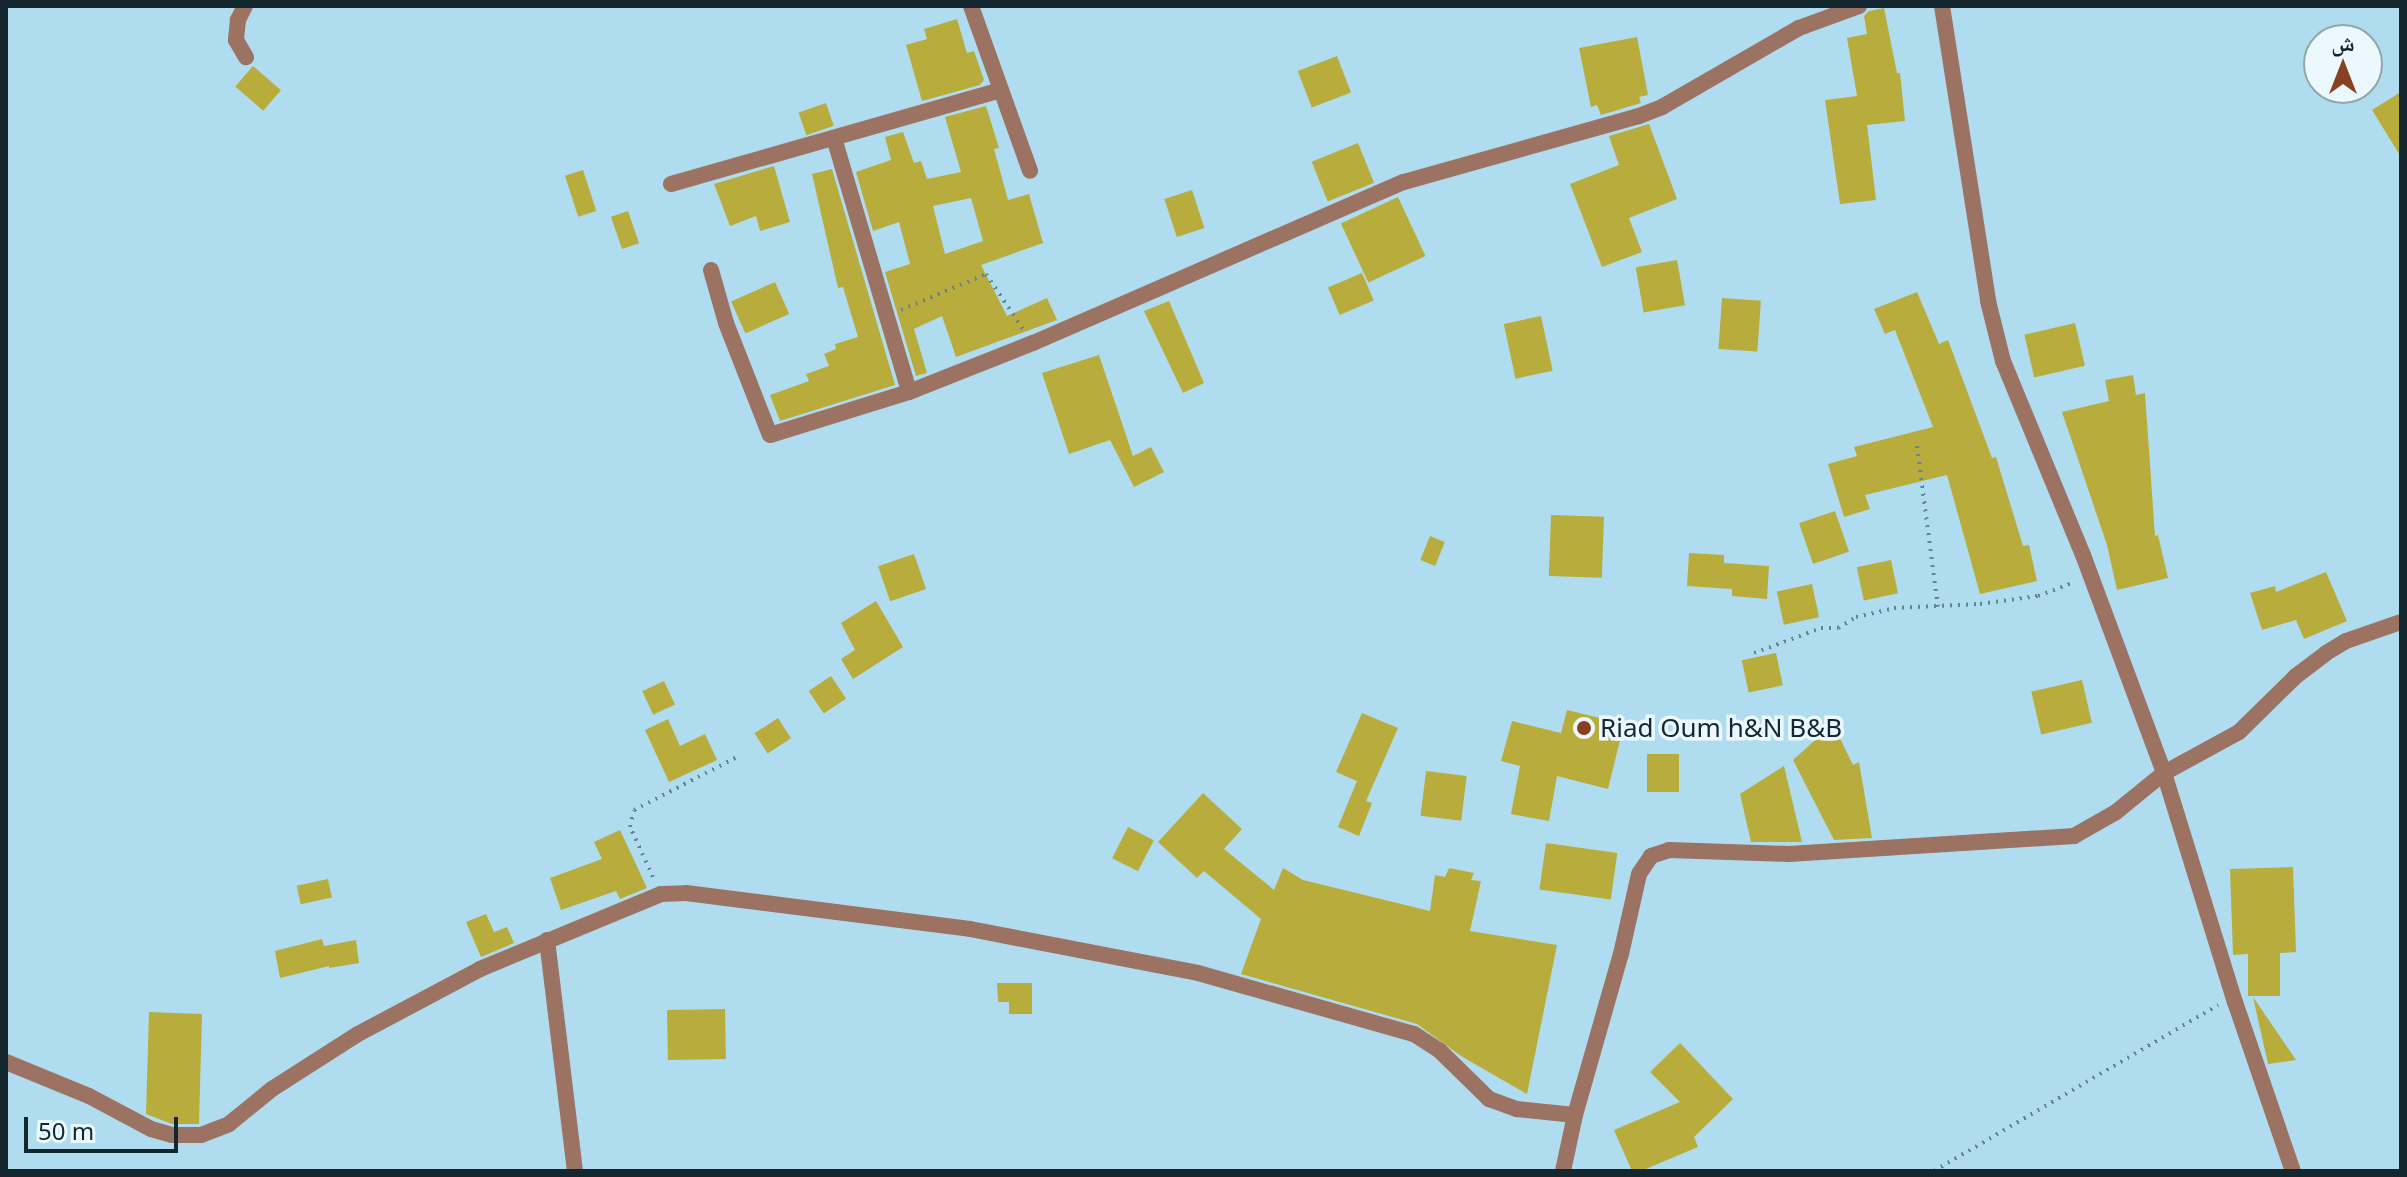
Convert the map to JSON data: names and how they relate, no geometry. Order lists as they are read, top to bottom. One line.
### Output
{"places":["Riad Oum h&N B&B"],"scale_bar":"50 m","north":"top"}
